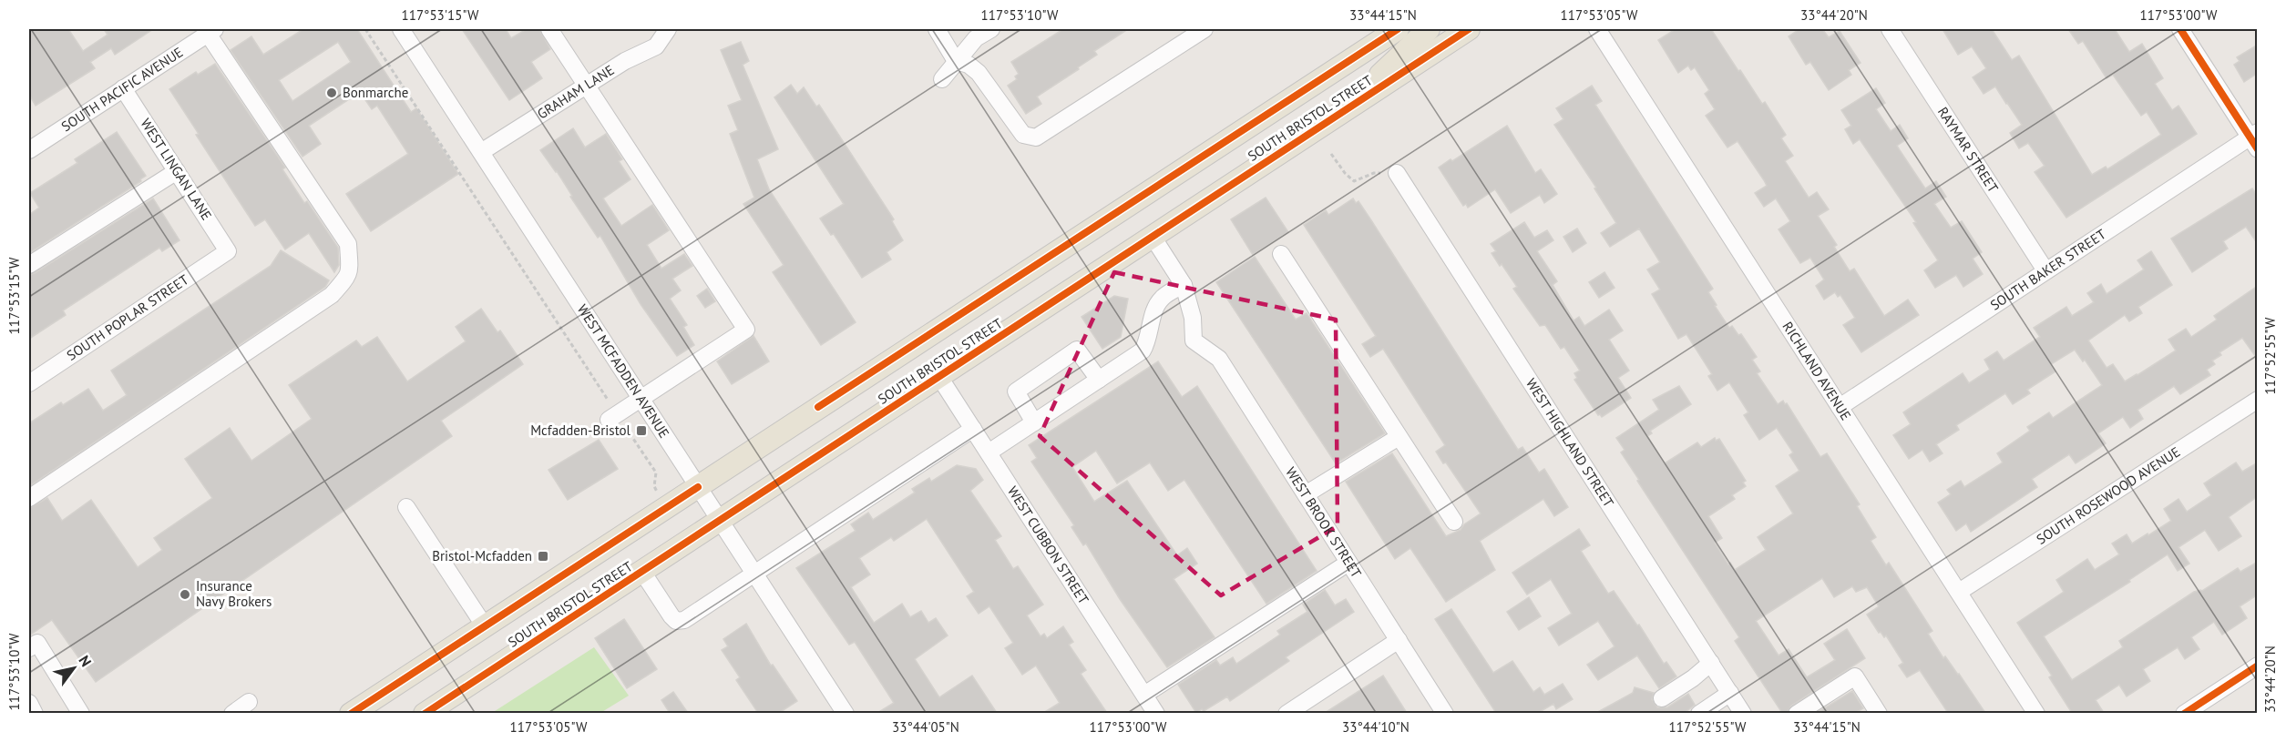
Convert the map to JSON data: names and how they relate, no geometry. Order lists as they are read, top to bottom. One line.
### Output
{"streets":{"main road":["SOUTH BRISTOL STREET"],"street":["SOUTH PACIFIC AVENUE","GRAHAM LANE","RAYMAR STREET","WEST LINGAN LANE","SOUTH BAKER STREET","SOUTH POPLAR STREET","WEST MCFADDEN AVENUE","RICHLAND AVENUE","WEST HIGHLAND STREET","SOUTH ROSEWOOD AVENUE","WEST BROOK STREET","WEST CUBBON STREET"]},"crossings":[["SOUTH PACIFIC AVENUE","WEST LINGAN LANE"],["GRAHAM LANE","WEST MCFADDEN AVENUE"],["SOUTH BRISTOL STREET","WEST MCFADDEN AVENUE"],["SOUTH BRISTOL STREET","WEST CUBBON STREET"],["RAYMAR STREET","SOUTH BAKER STREET"],["WEST LINGAN LANE","SOUTH POPLAR STREET"],["SOUTH BAKER STREET","RICHLAND AVENUE"],["RICHLAND AVENUE","SOUTH ROSEWOOD AVENUE"]],"places":{"other":["Bonmarche","Insurance Navy Brokers"],"transit":["Mcfadden-Bristol","Bristol-Mcfadden"]},"north":"top right","coordinates":["117°53'15\"W","117°53'10\"W","33°44'15\"N","117°53'05\"W","33°44'20\"N","117°53'00\"W","117°52'55\"W","33°44'05\"N","33°44'10\"N"]}
